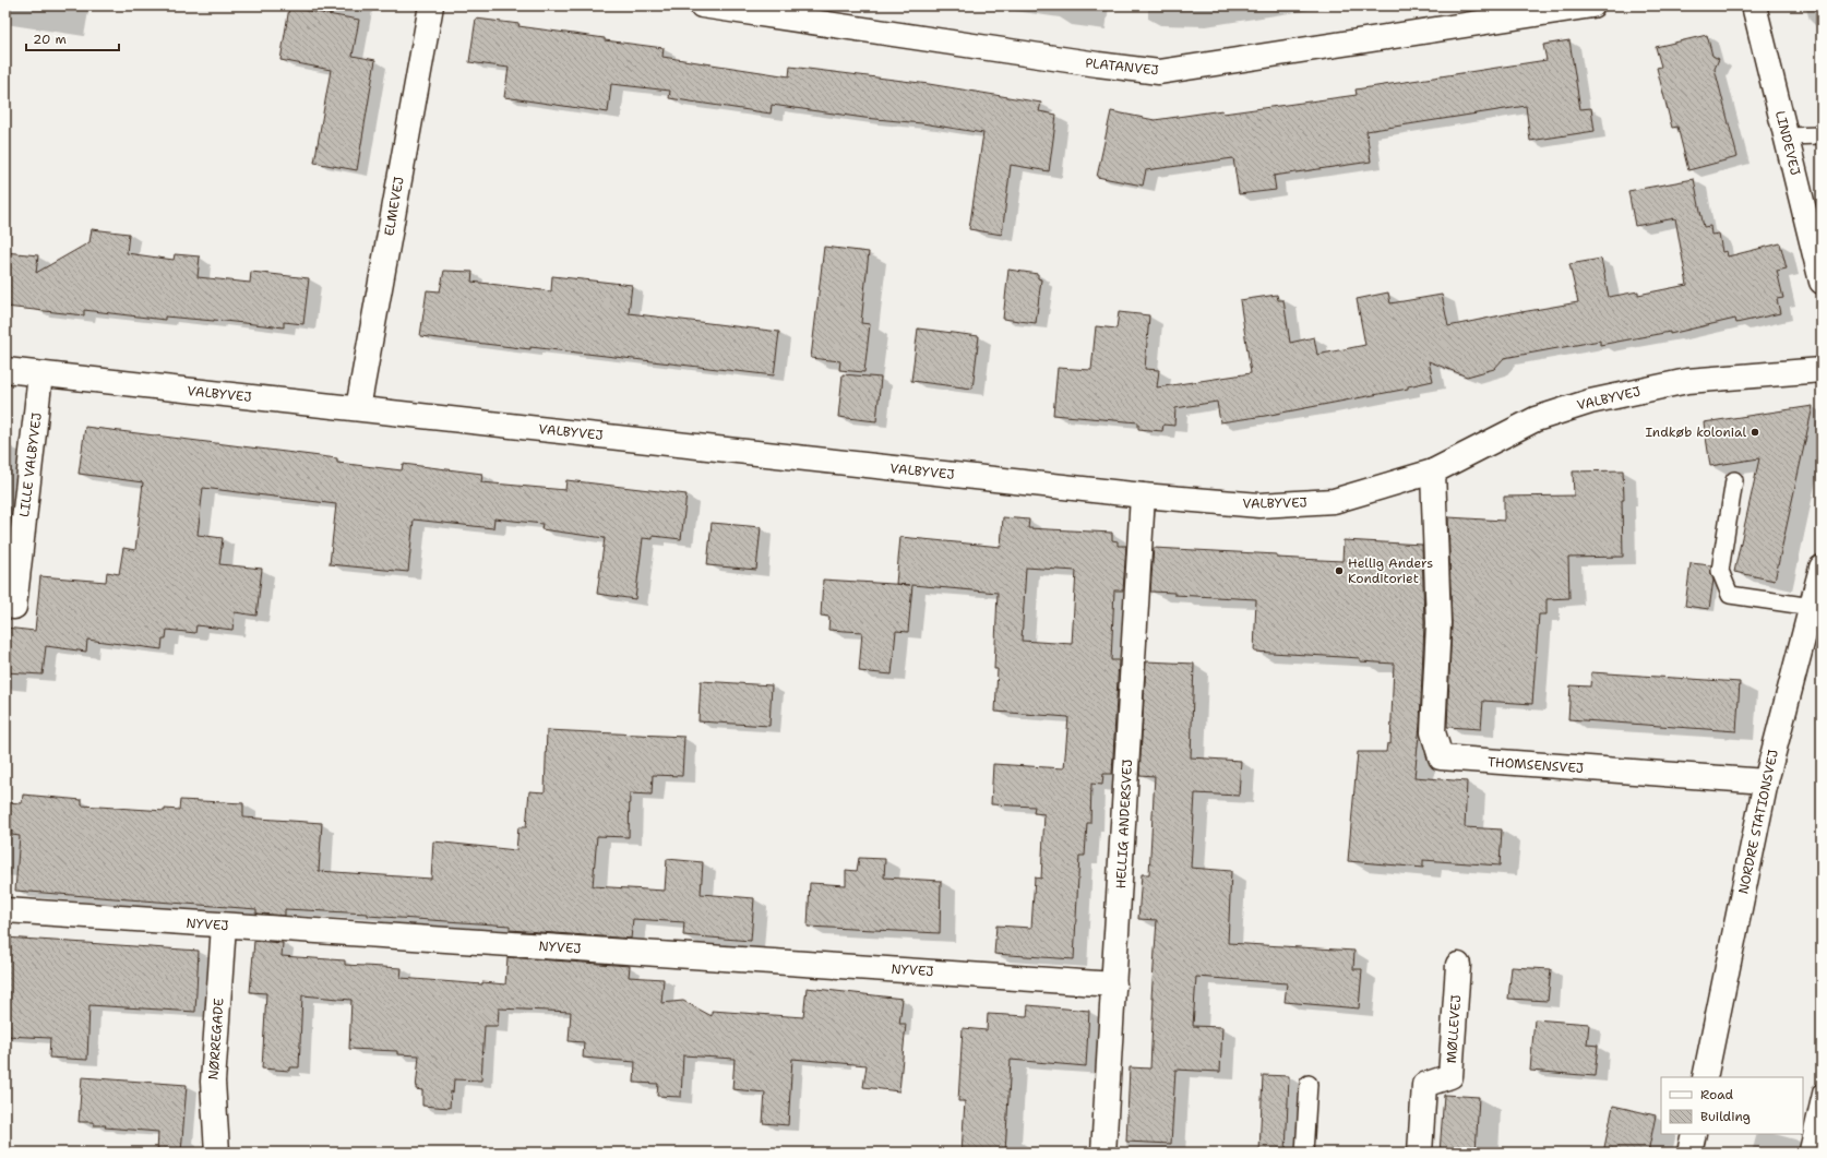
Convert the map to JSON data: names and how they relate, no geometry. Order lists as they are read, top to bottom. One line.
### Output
{"streets":{"street":["PLATANVEJ","LINDEVEJ","ELMEVEJ","VALBYVEJ","LILLE VALBYVEJ","THOMSENSVEJ","NORDRE STATIONSVEJ","HELLIG ANDERSVEJ","NYVEJ","MØLLEVEJ","NØRREGADE"]},"crossings":[["ELMEVEJ","VALBYVEJ"],["VALBYVEJ","LILLE VALBYVEJ"],["VALBYVEJ","THOMSENSVEJ"],["VALBYVEJ","HELLIG ANDERSVEJ"],["THOMSENSVEJ","NORDRE STATIONSVEJ"],["HELLIG ANDERSVEJ","NYVEJ"],["NYVEJ","NØRREGADE"]],"places":["Indkøb kolonial","Hellig Anders Konditoriet"],"legend":["Road","Building"],"scale_bar":"20 m"}
